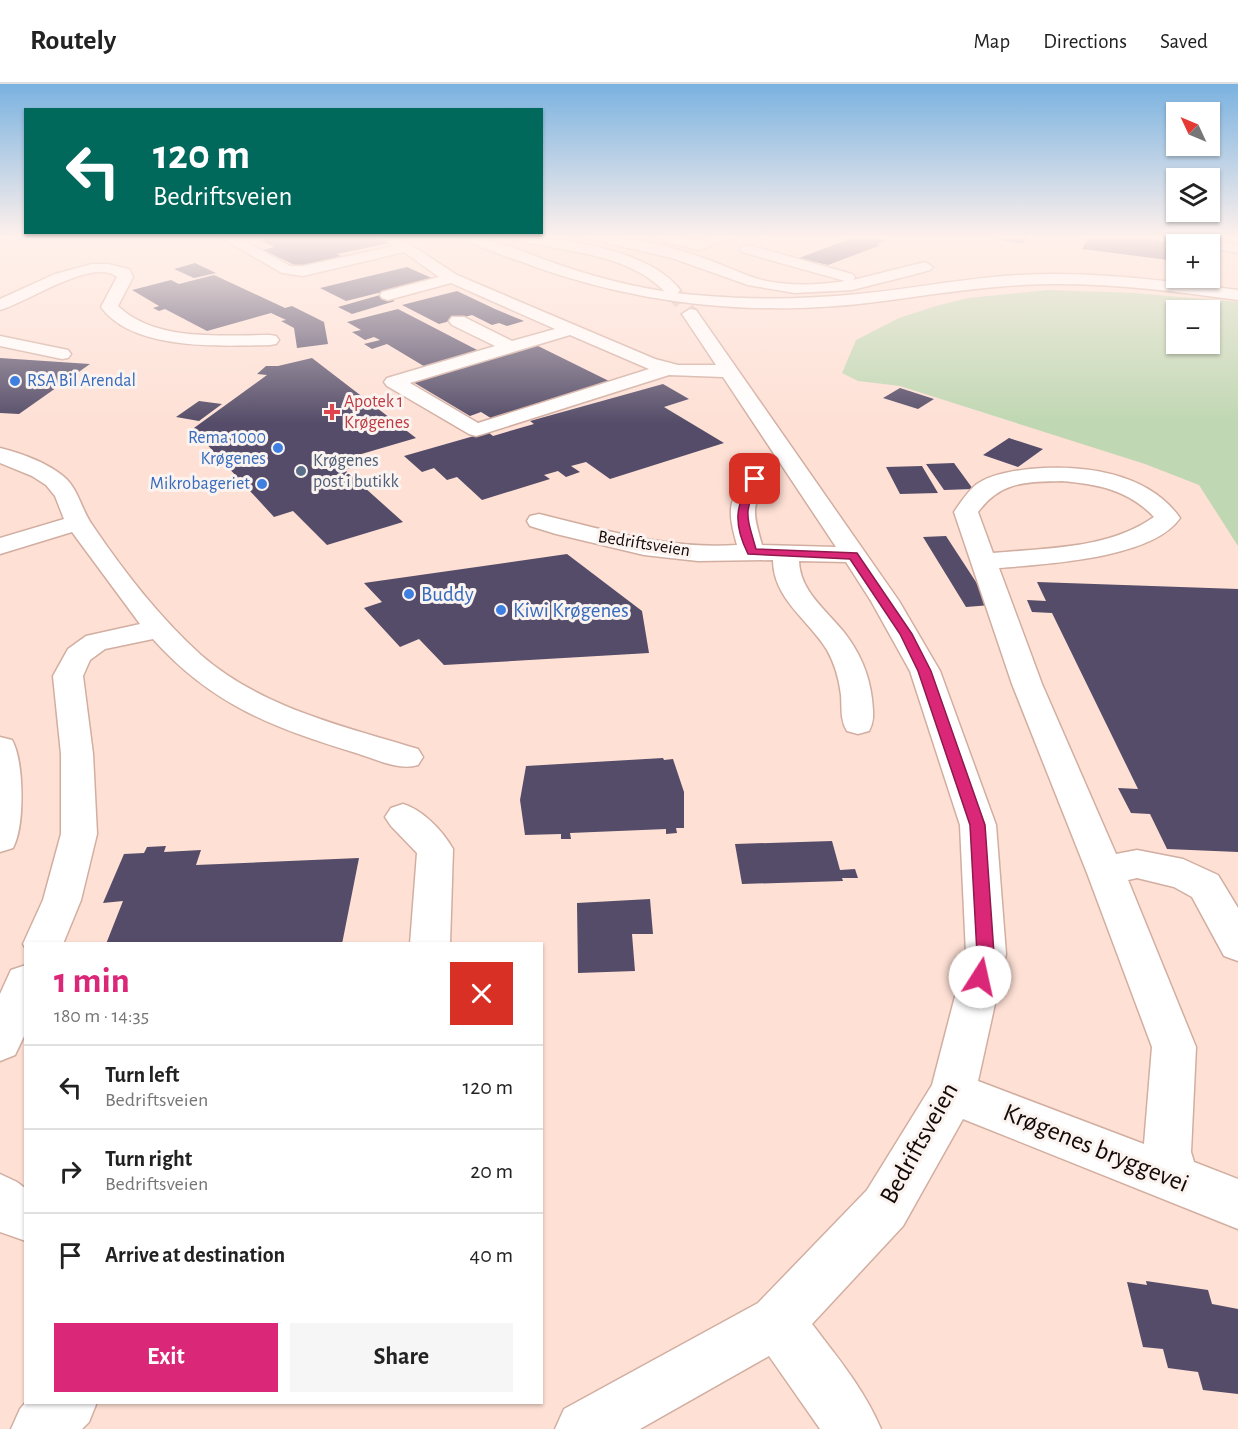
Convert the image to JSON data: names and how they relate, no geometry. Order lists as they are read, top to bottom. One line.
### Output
{"streets":{"street":["Bedriftsveien","Krøgenes bryggevei"]},"crossings":[["Bedriftsveien","Krøgenes bryggevei"]],"places":{"other":["RSA Bil Arendal","Rema 1000 Krøgenes","Krøgenes post i butikk","Mikrobageriet","Buddy","Kiwi Krøgenes"],"health":["Apotek 1 Krøgenes"]},"north":"top left","page":{"header":"Routely","nav":["Map","Directions","Saved"],"map_buttons":["+","−"],"turn":["120 m","Bedriftsveien"],"heading":["1 min","180 m · 14:35"],"list":[{"name":"Turn left","note":"Bedriftsveien","value":"120 m"},{"name":"Turn right","note":"Bedriftsveien","value":"20 m"},{"name":"Arrive at destination","value":"40 m"}],"buttons":["Exit","Share"]}}
